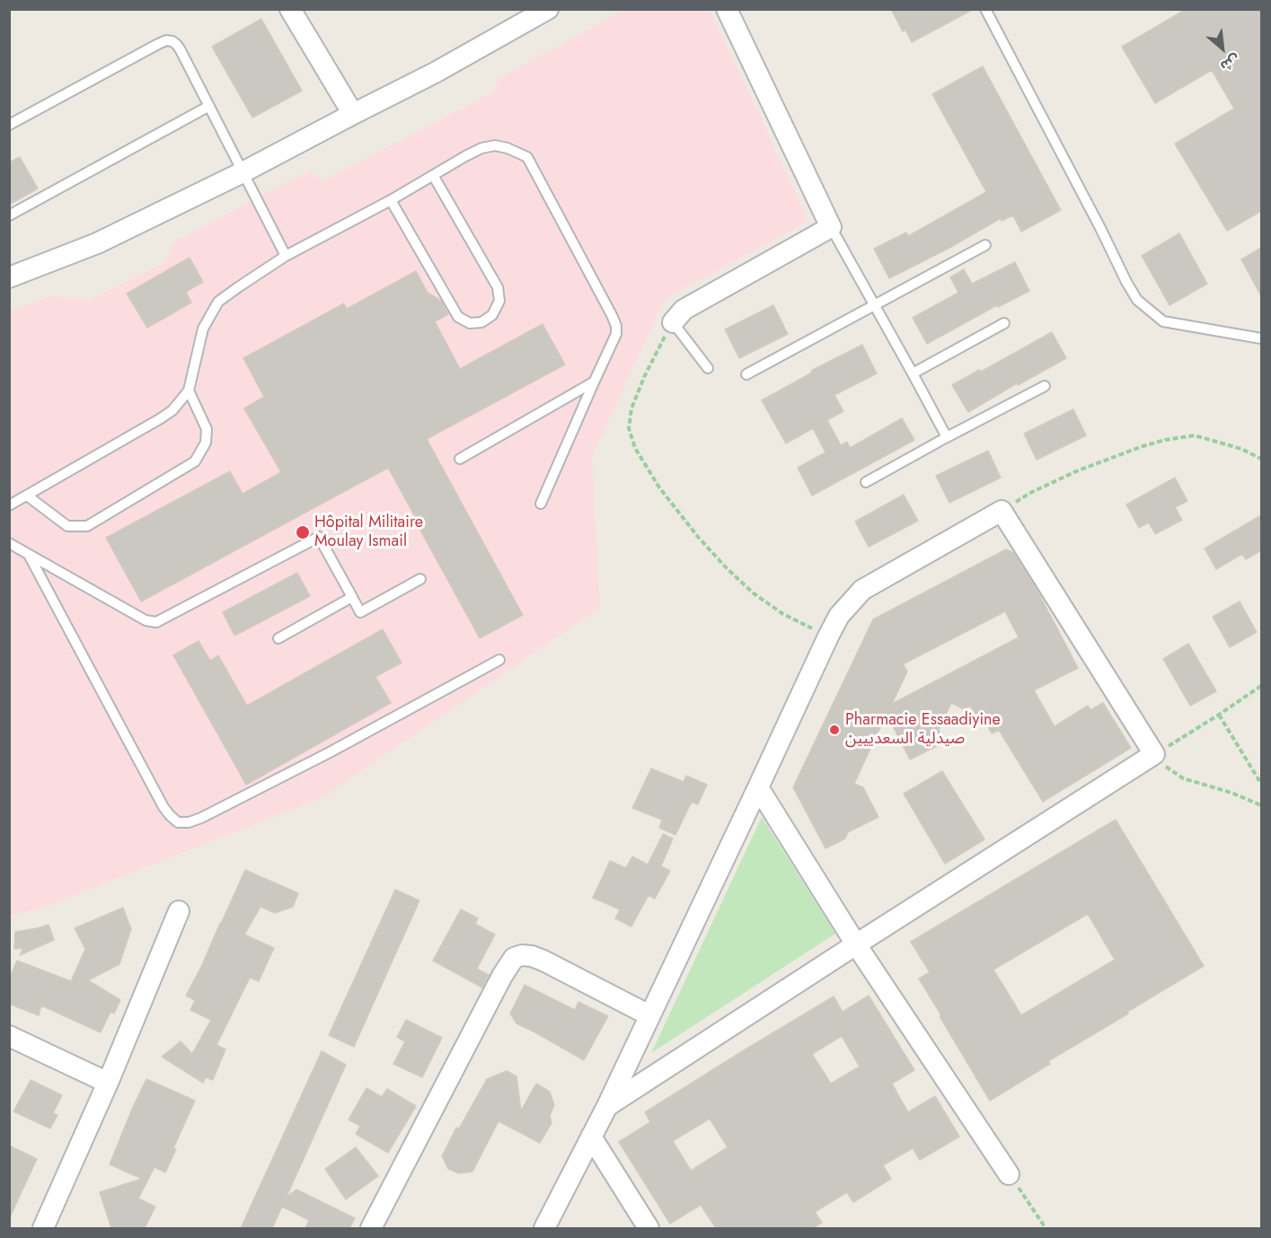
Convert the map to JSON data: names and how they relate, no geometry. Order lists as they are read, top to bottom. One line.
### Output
{"places":["Hôpital Militaire Moulay Ismail","Pharmacie Essaadiyine صيدلية السعدييين"],"north":"bottom right"}
